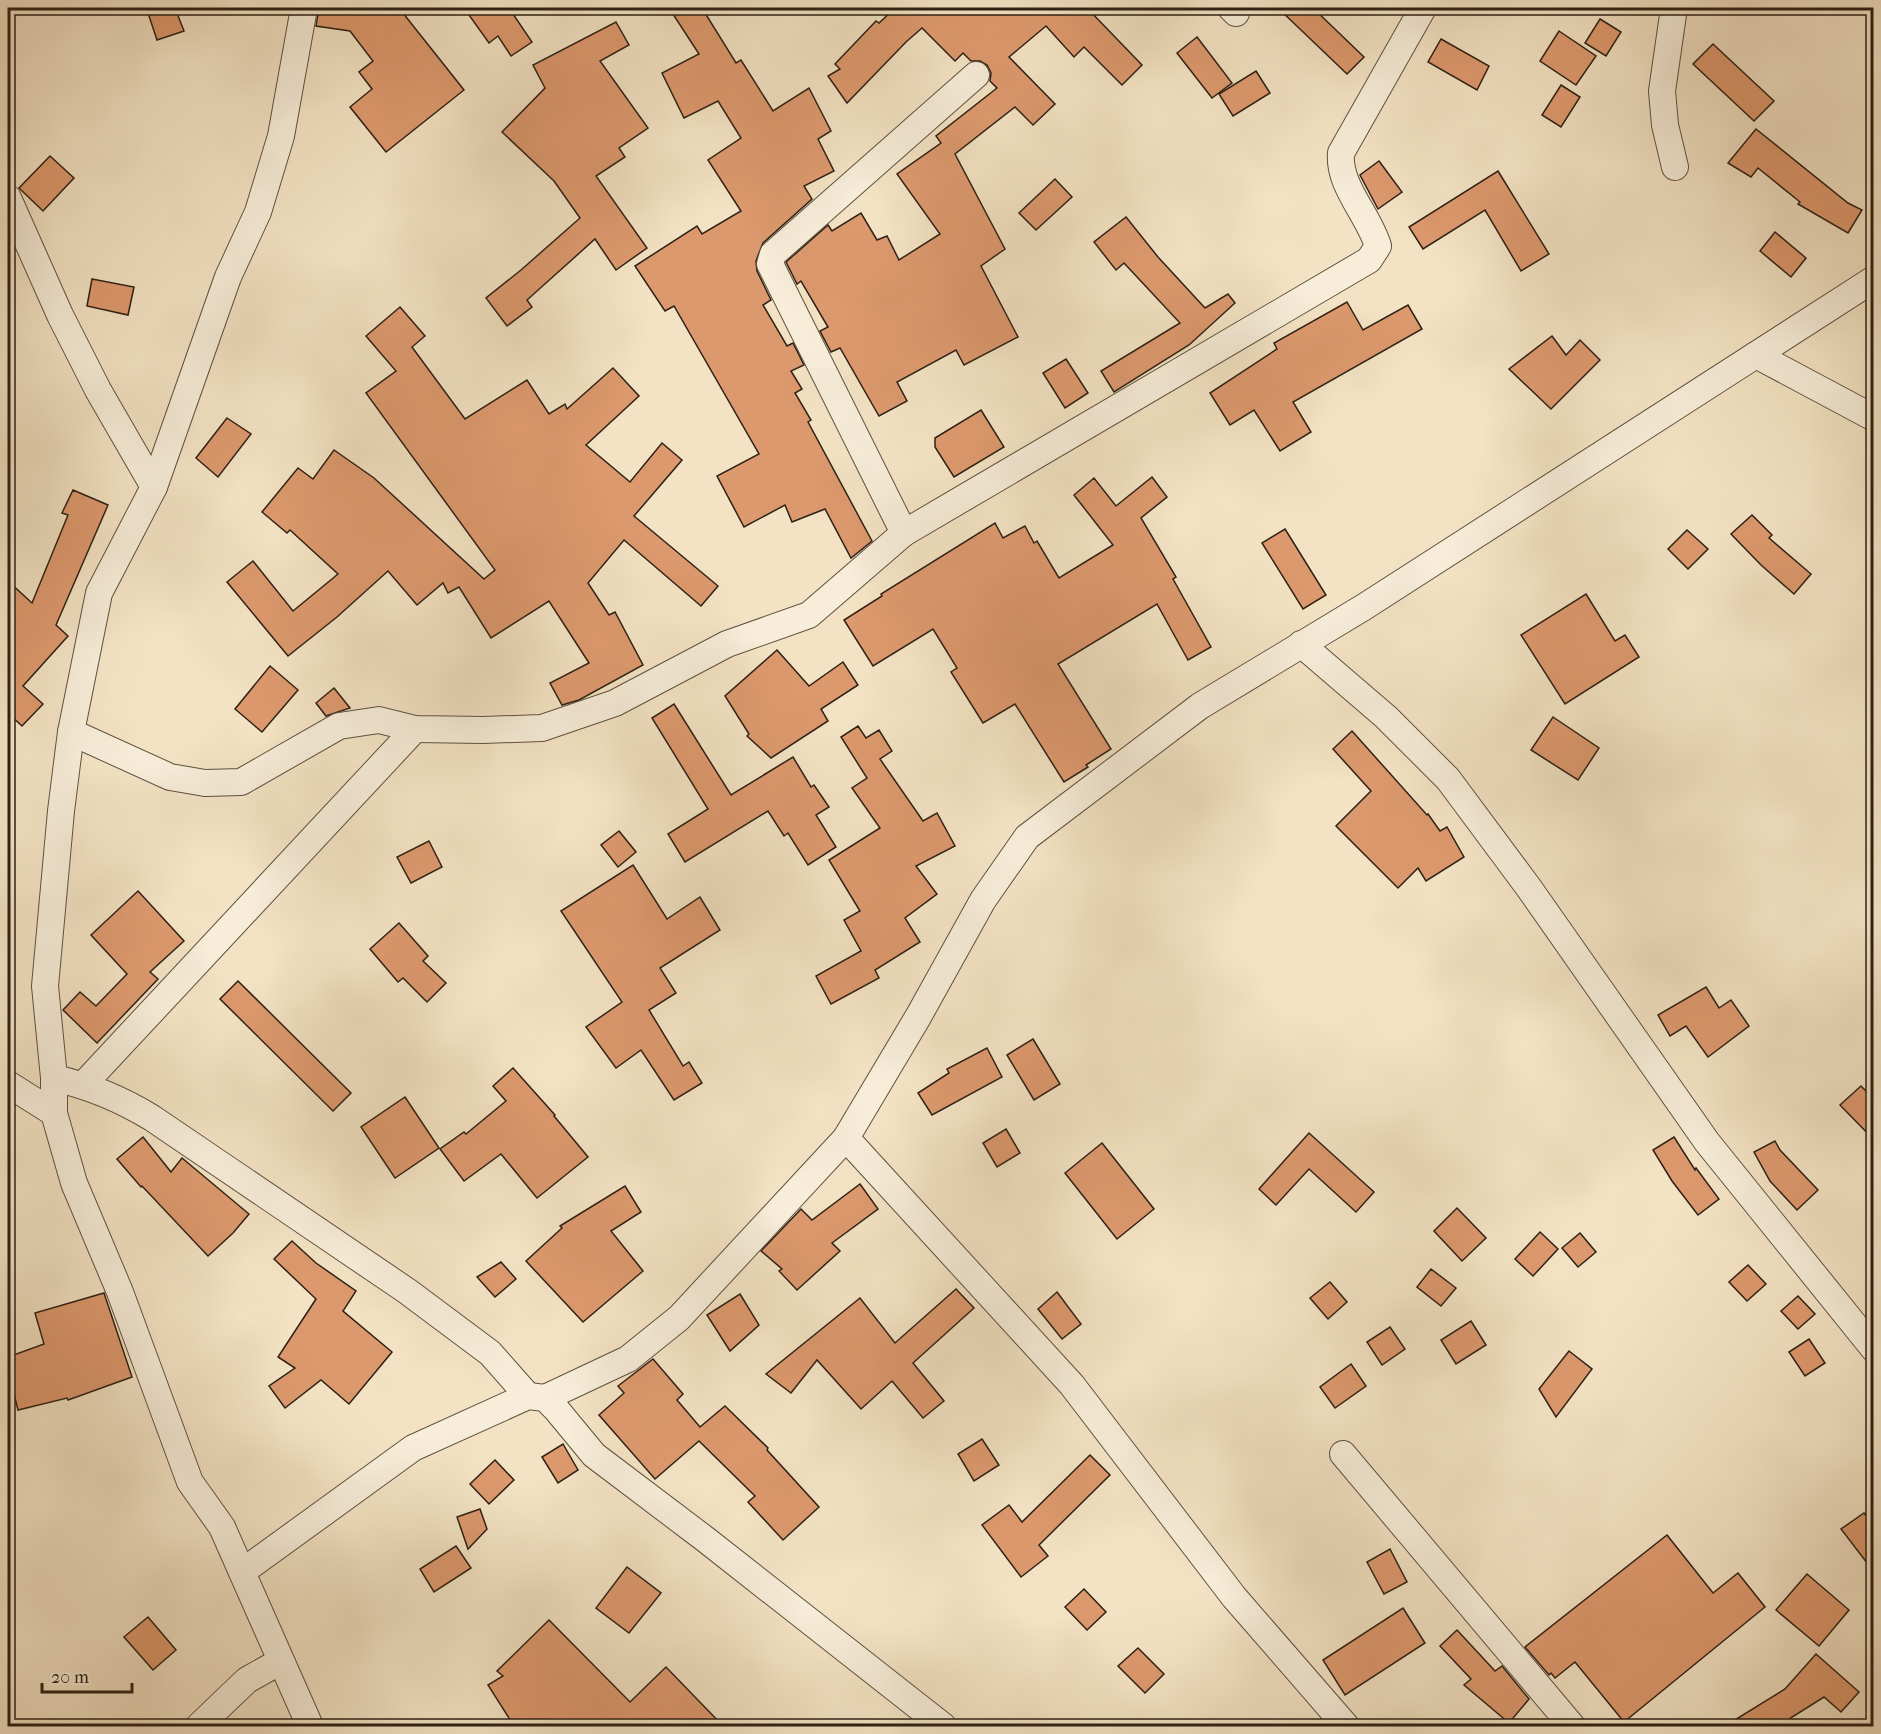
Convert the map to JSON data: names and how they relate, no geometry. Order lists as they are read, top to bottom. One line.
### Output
{"scale_bar":"20 m"}
